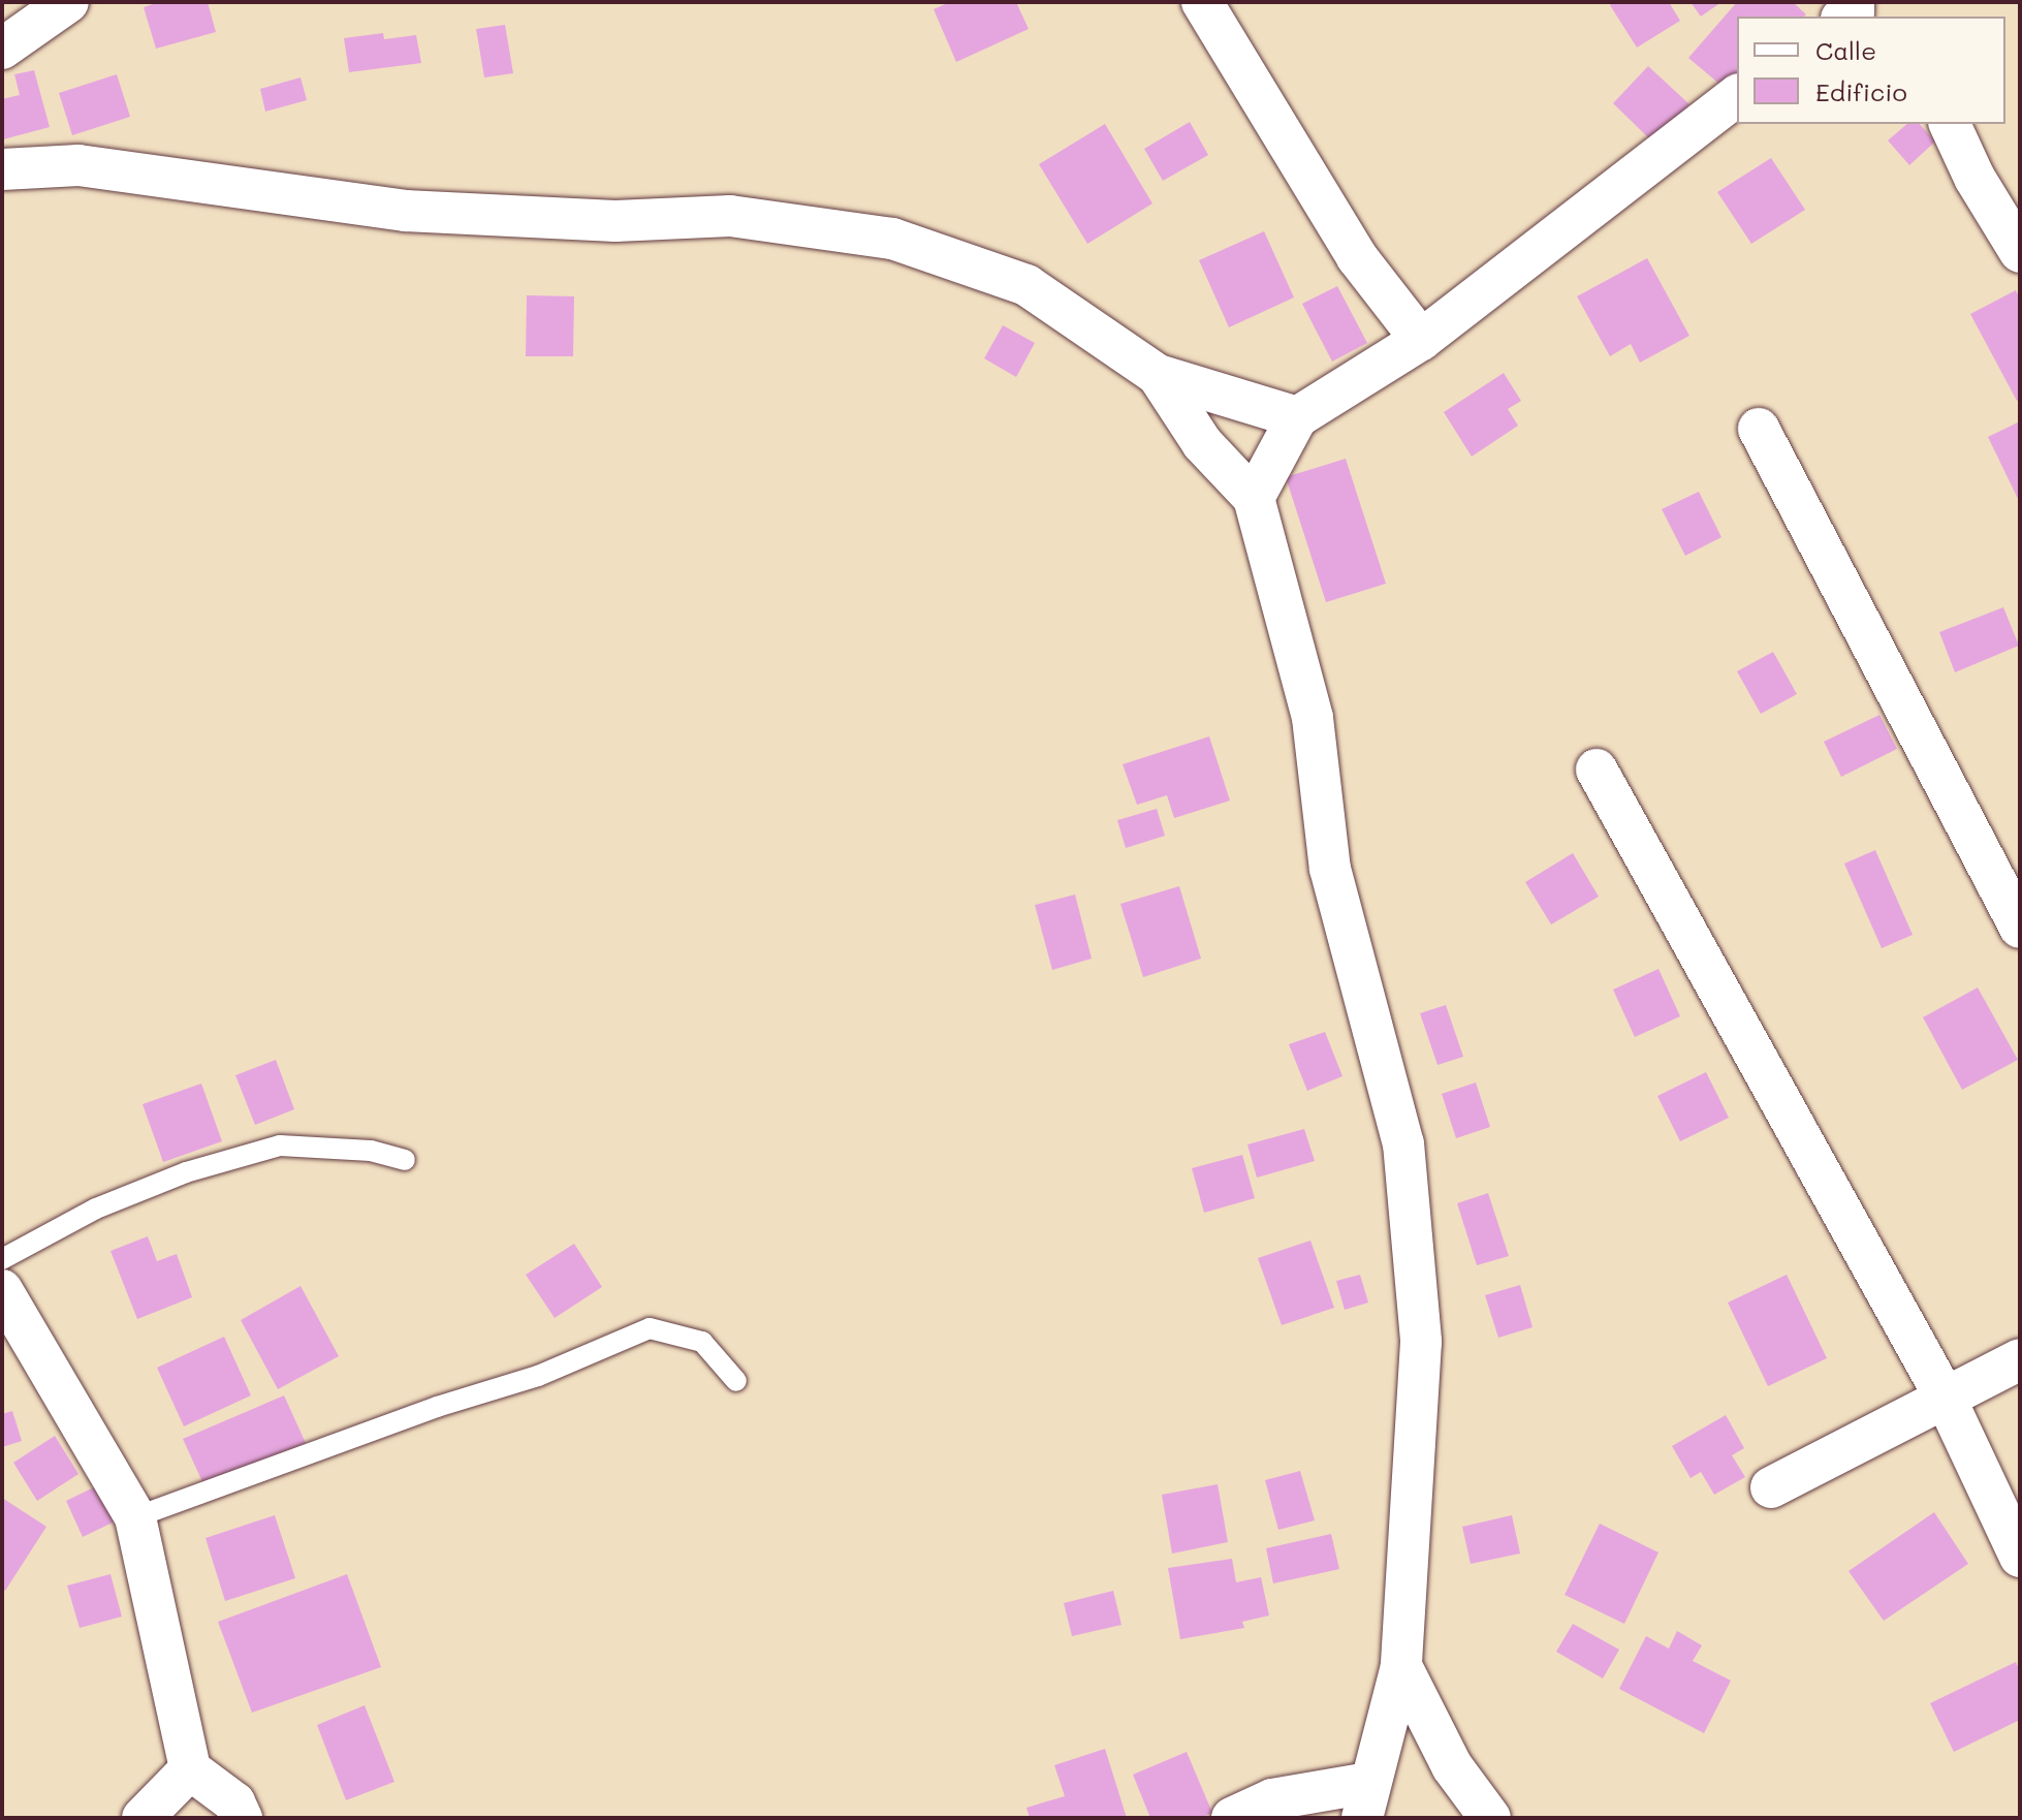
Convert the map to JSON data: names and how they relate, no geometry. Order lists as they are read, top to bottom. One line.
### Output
{"legend":["Calle","Edificio"]}
